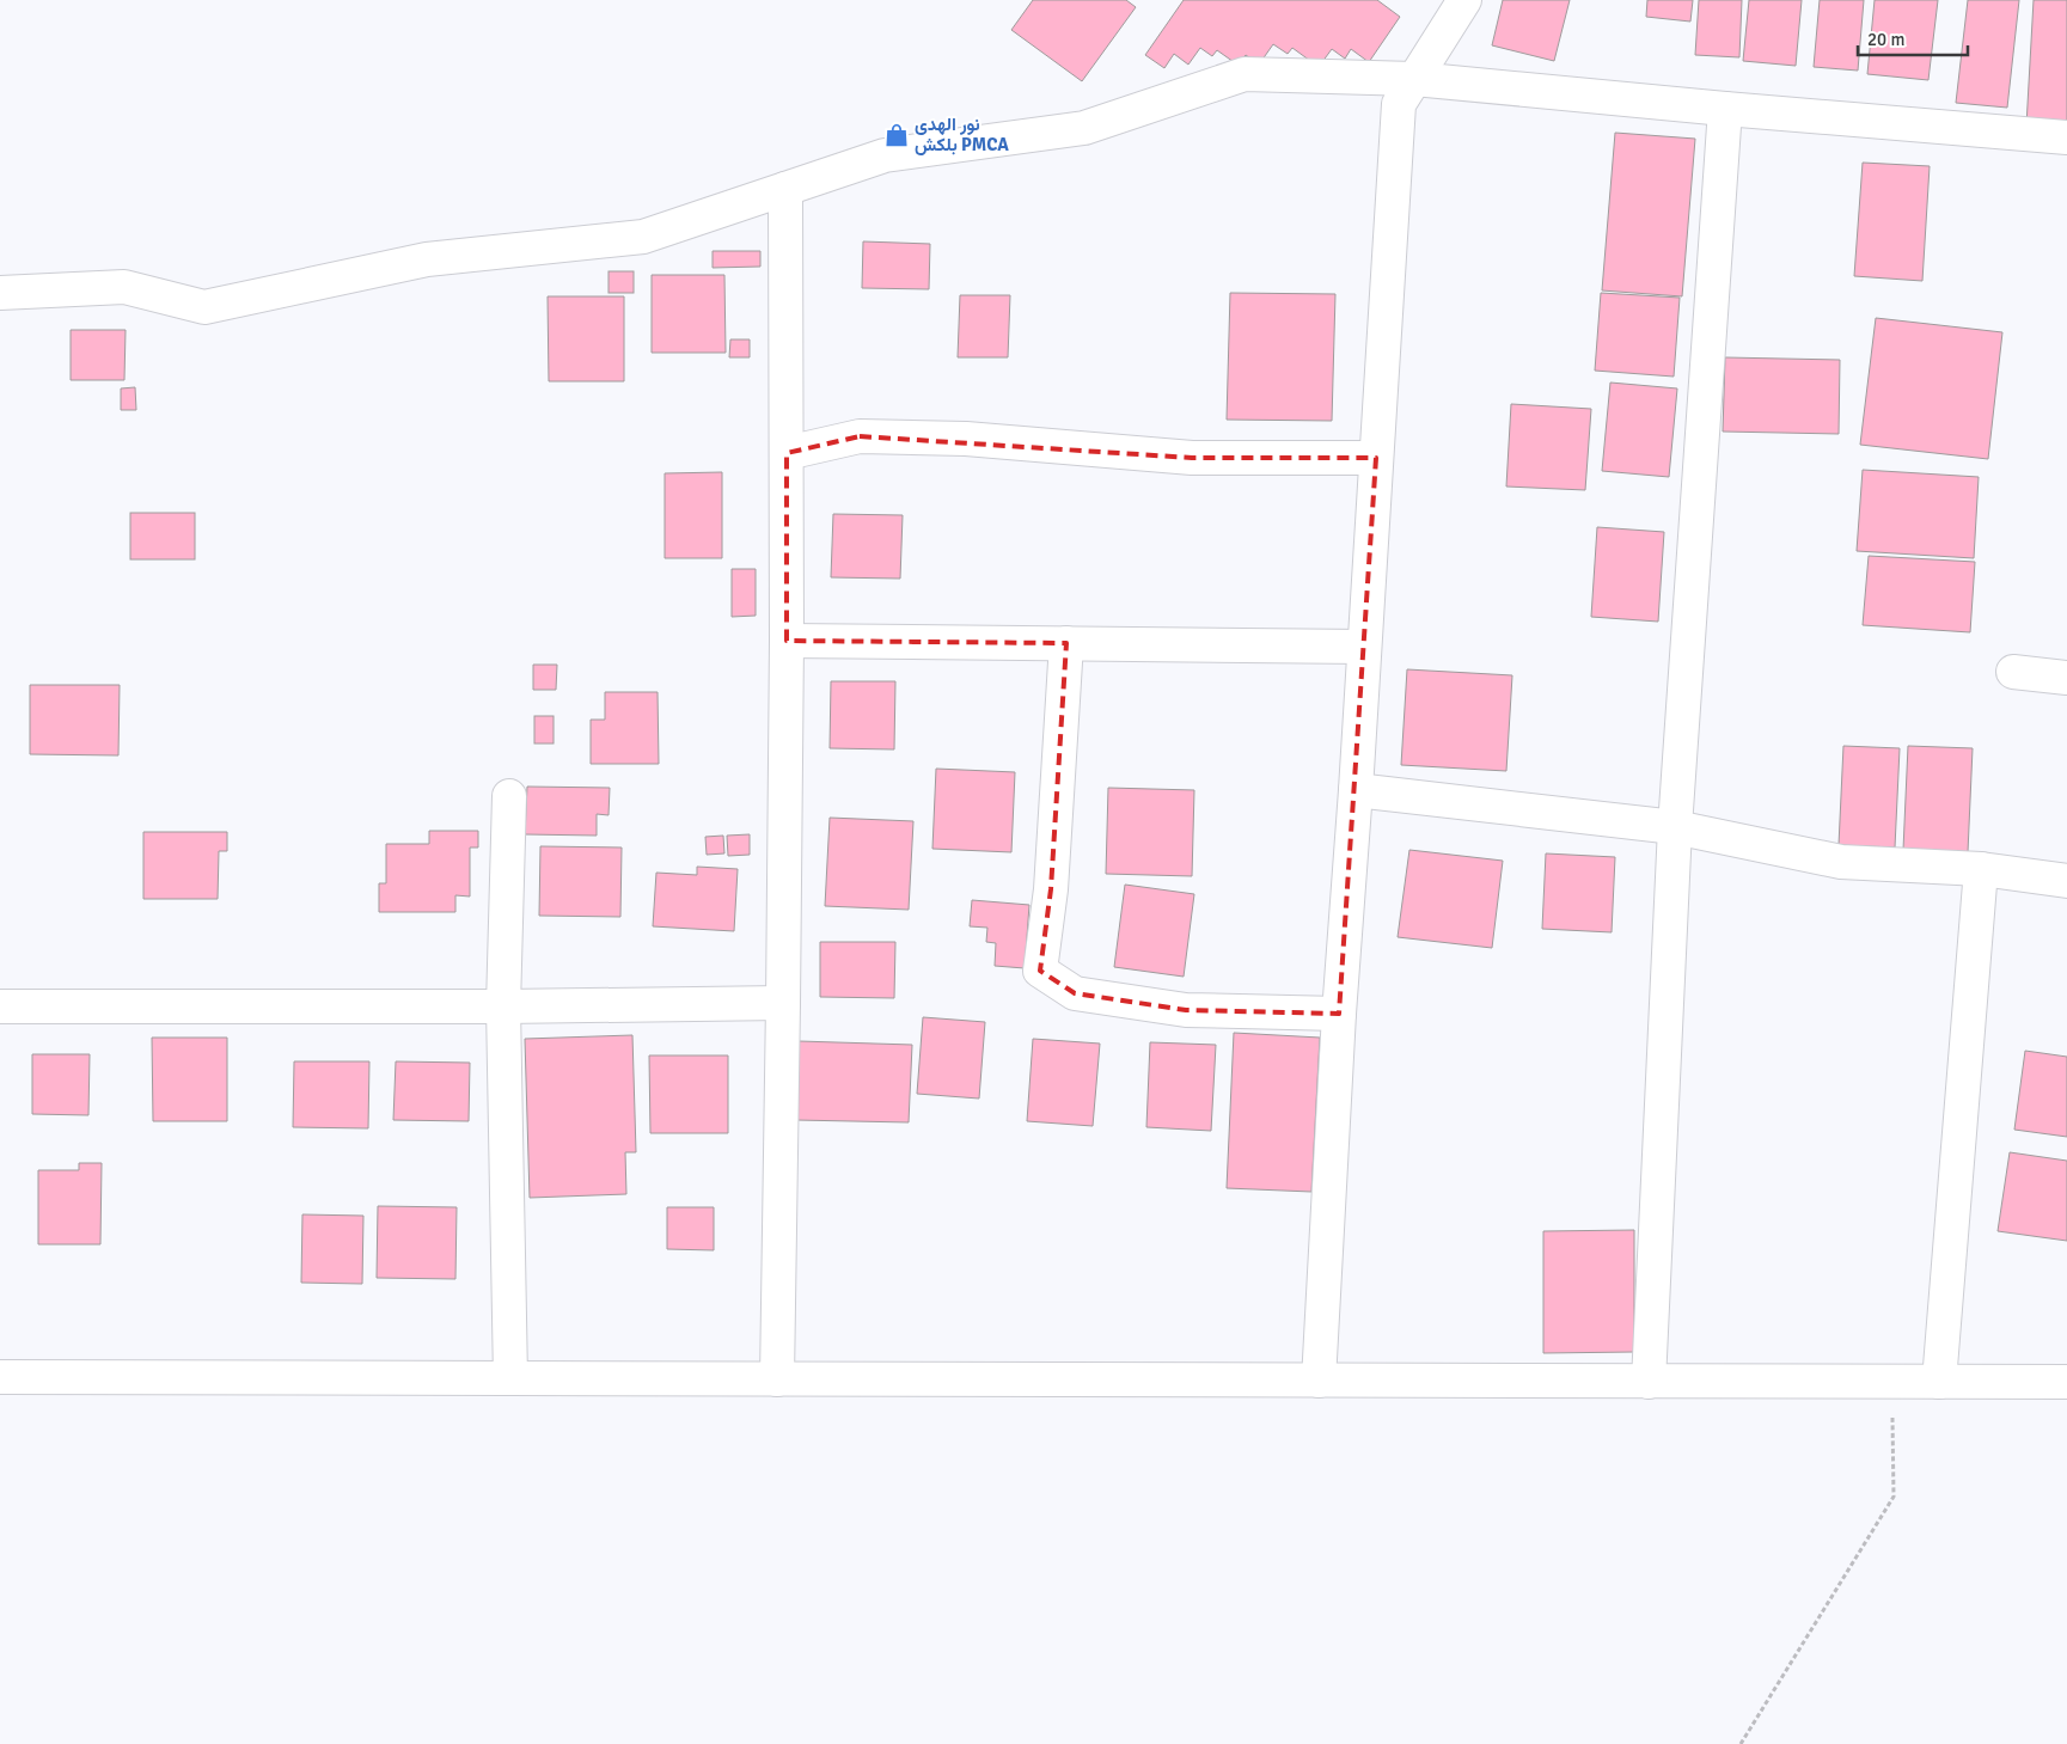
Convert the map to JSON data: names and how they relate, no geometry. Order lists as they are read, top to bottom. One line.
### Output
{"places":{"shop":["نور الهدى بلكش PMCA"]},"scale_bar":"20 m"}
